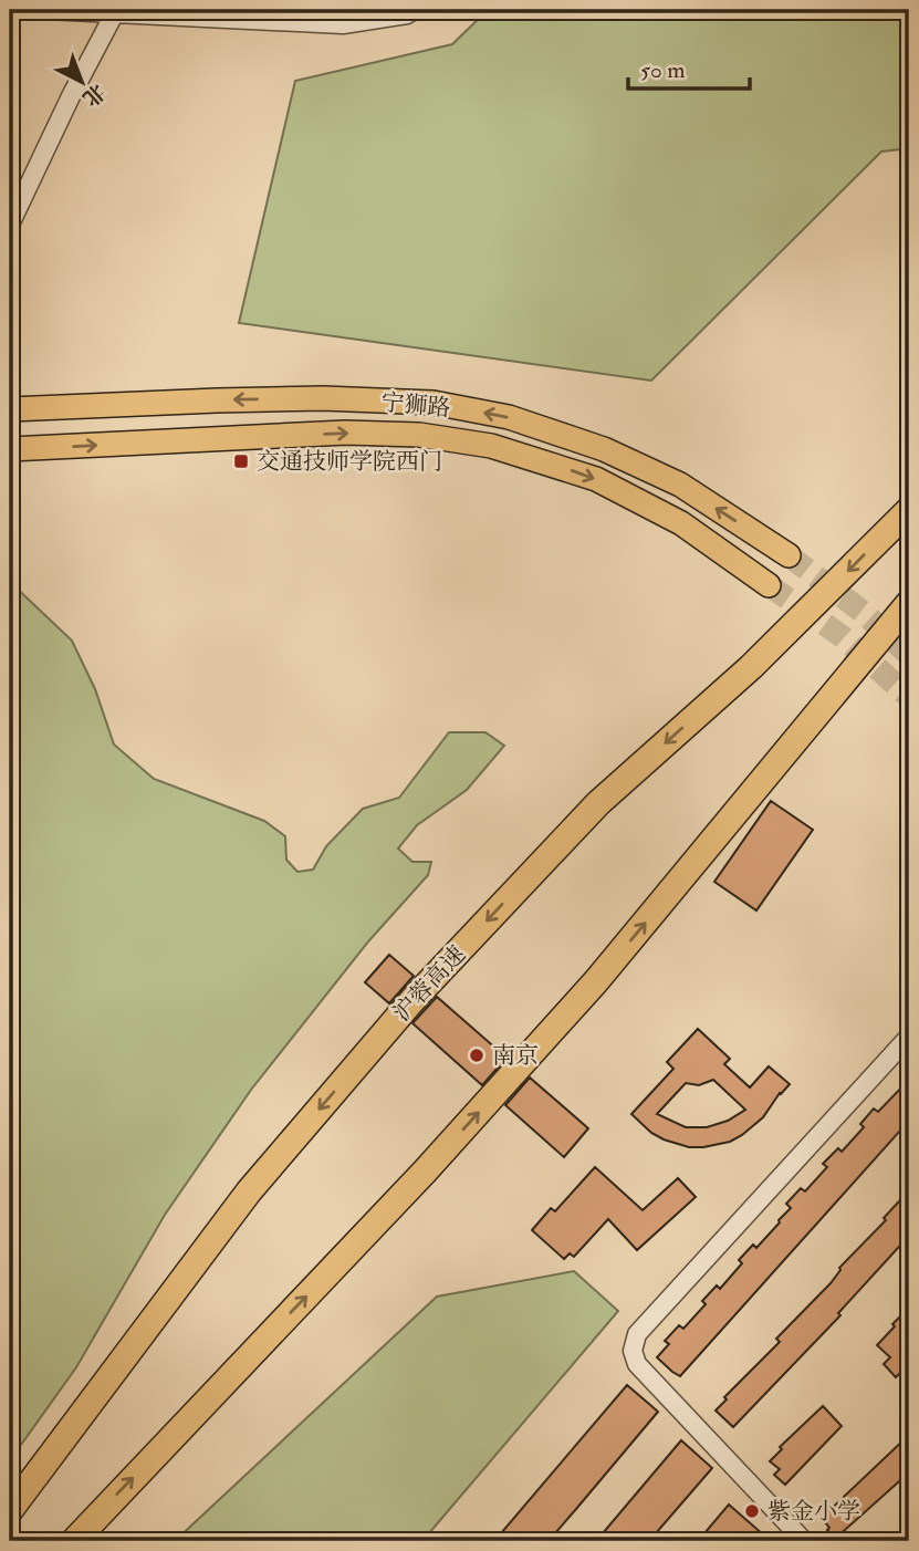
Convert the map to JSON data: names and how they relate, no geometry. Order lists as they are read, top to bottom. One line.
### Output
{"streets":{"highway":["沪蓉高速"],"main road":["宁狮路"]},"places":{"transit":["交通技师学院西门"],"other":["南京","紫金小学"]},"scale_bar":"50 m","north":"bottom right"}
